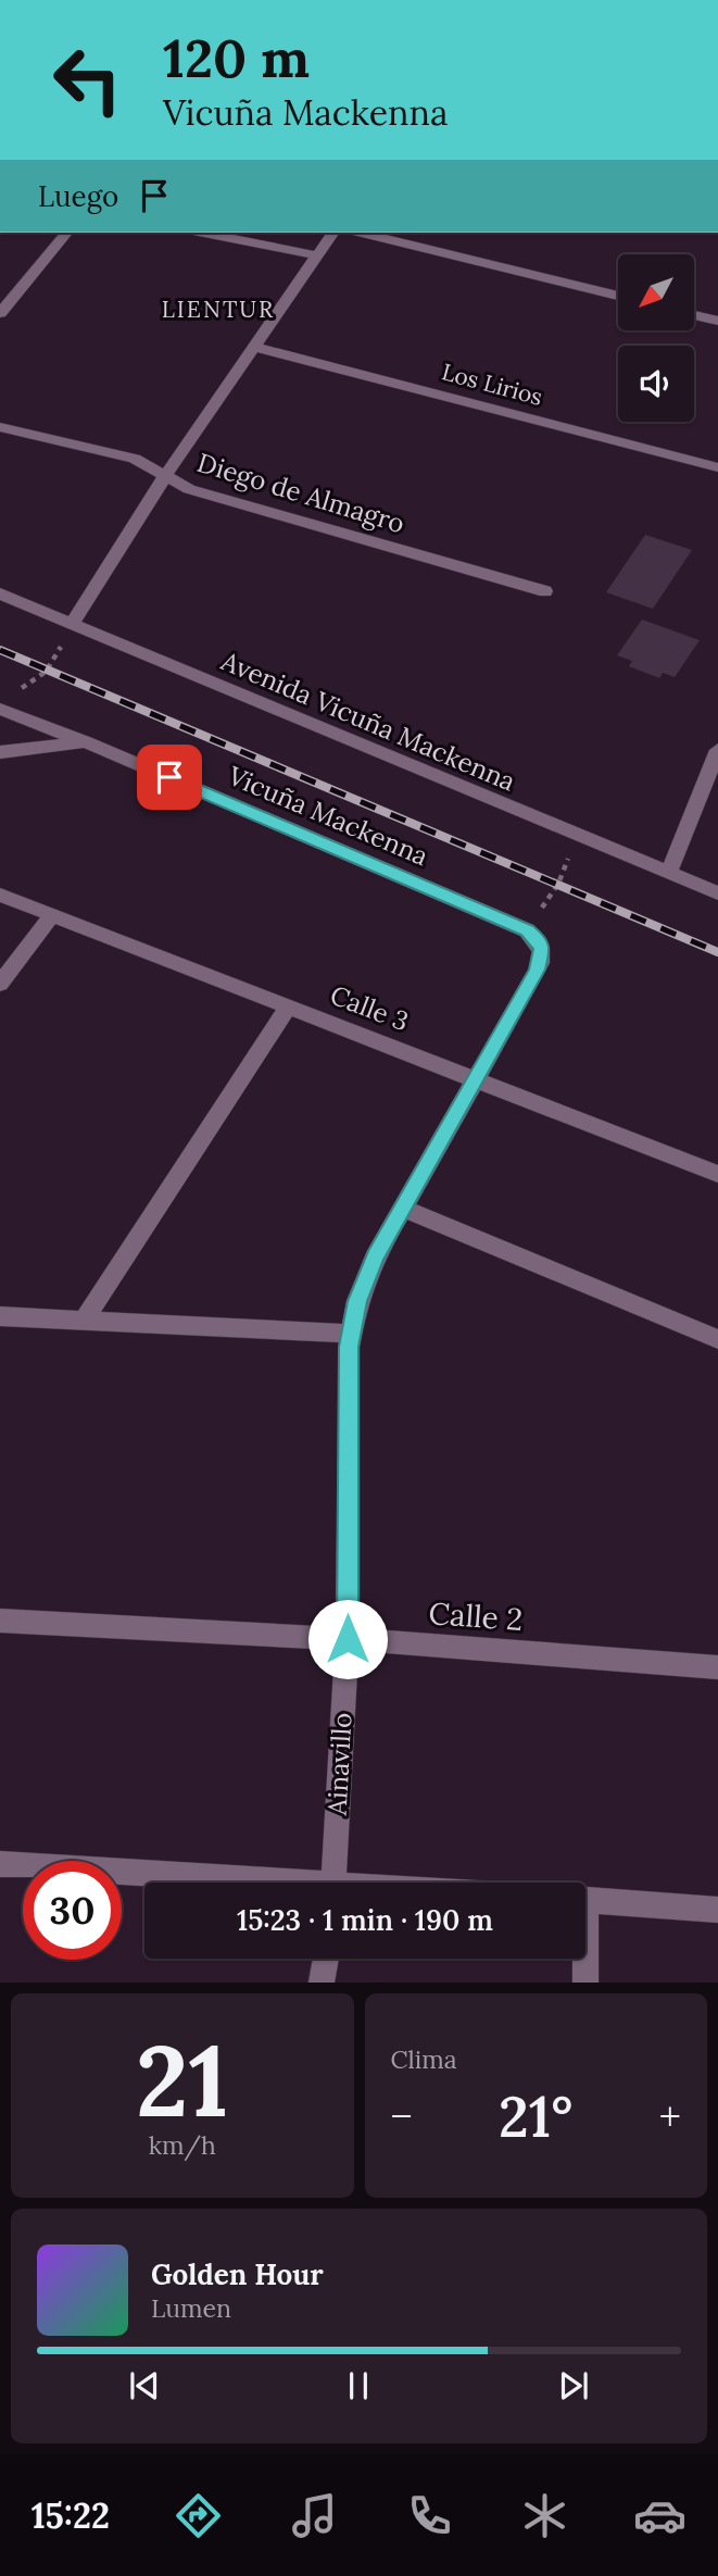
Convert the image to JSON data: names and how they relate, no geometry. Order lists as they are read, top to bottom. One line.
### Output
{"streets":{"street":["Los Lirios","Diego de Almagro","Avenida Vicuña Mackenna","Vicuña Mackenna","Calle 3","Calle 2","Ainavillo"]},"crossings":[["Vicuña Mackenna","Ainavillo"],["Calle 3","Ainavillo"],["Calle 2","Ainavillo"]],"districts":["LIENTUR"],"north":"bottom left","page":{"turn":["120 m","Vicuña Mackenna"],"then":"Luego","limit":"30","trip":"15:23 · 1 min · 190 m","tile":[["21","km/h"],"Clima"],"heat":["−","21°","+"],"song":["Golden Hour","Lumen"],"tabs":"15:22"}}
